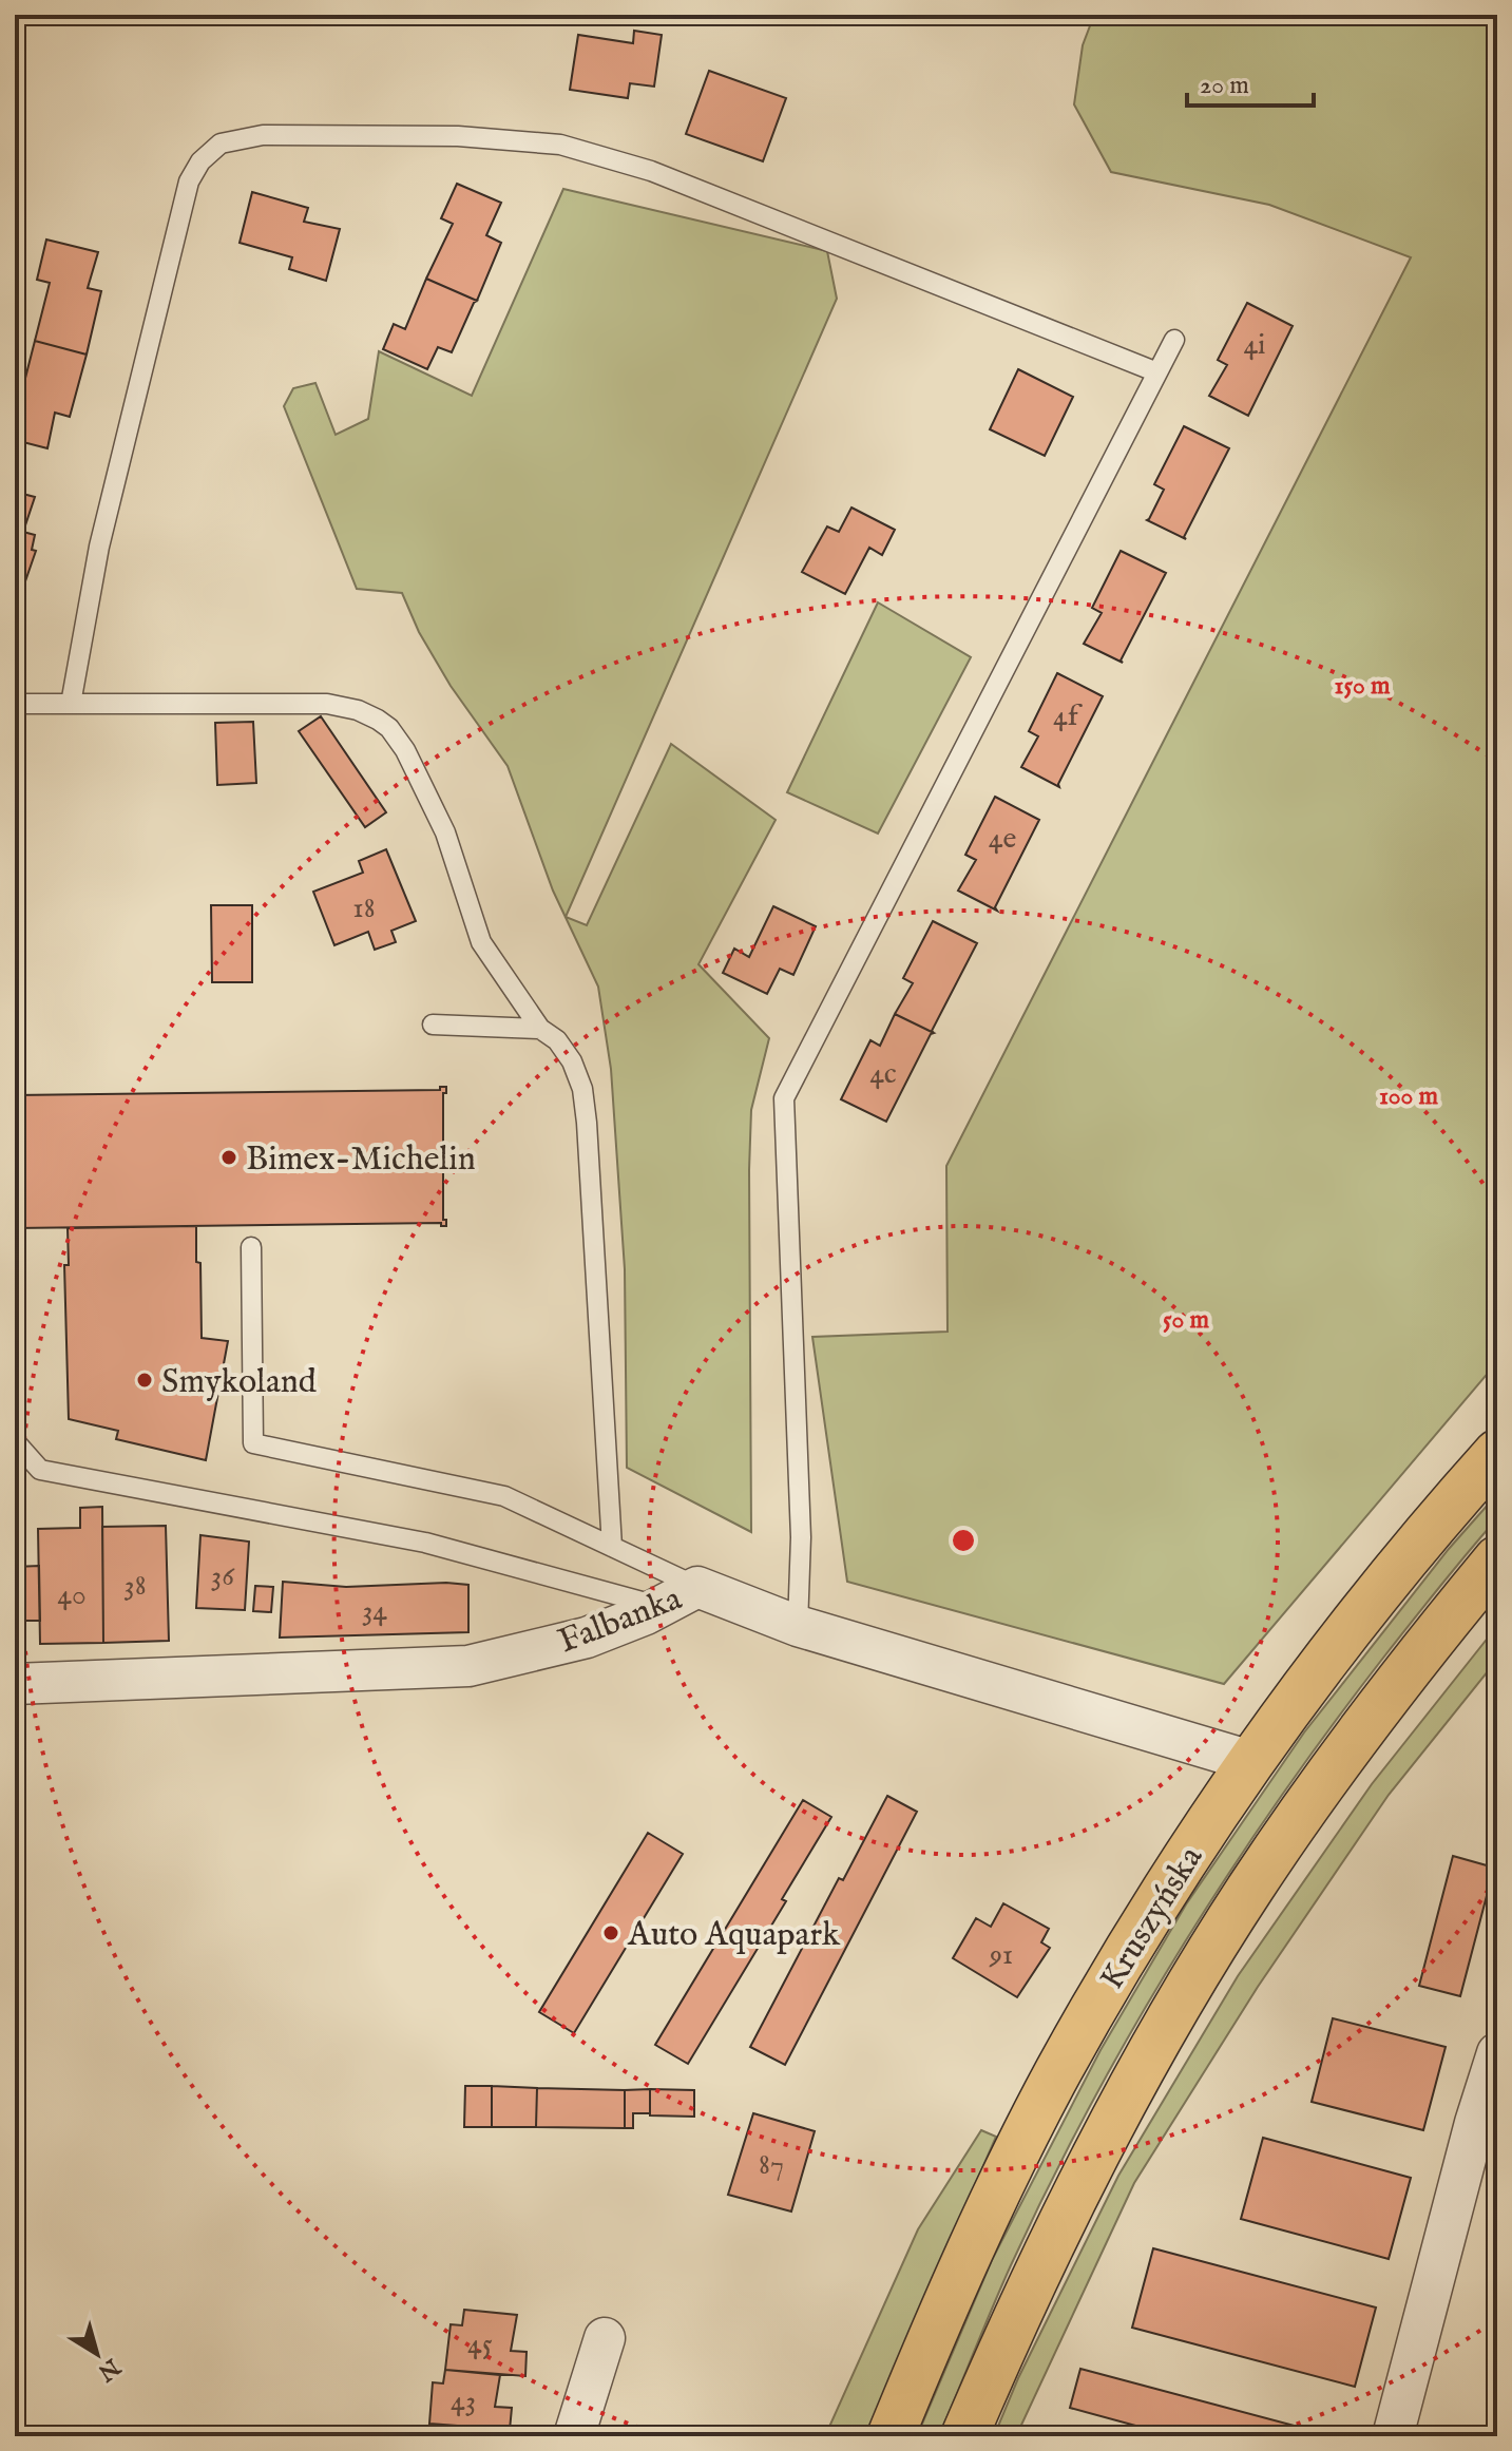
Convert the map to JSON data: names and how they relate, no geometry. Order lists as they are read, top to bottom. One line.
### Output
{"streets":{"main road":["Kruszyńska"],"street":["Falbanka"]},"crossings":[["Falbanka","Kruszyńska"]],"places":["Bimex-Michelin","Smykoland","Auto Aquapark"],"house_numbers":["4i","4f","4e","18","4c","36","38","40","34","91","87","45","43"],"scale_bar":"20 m","north":"bottom right","rings":["150 m","100 m","50 m"]}
